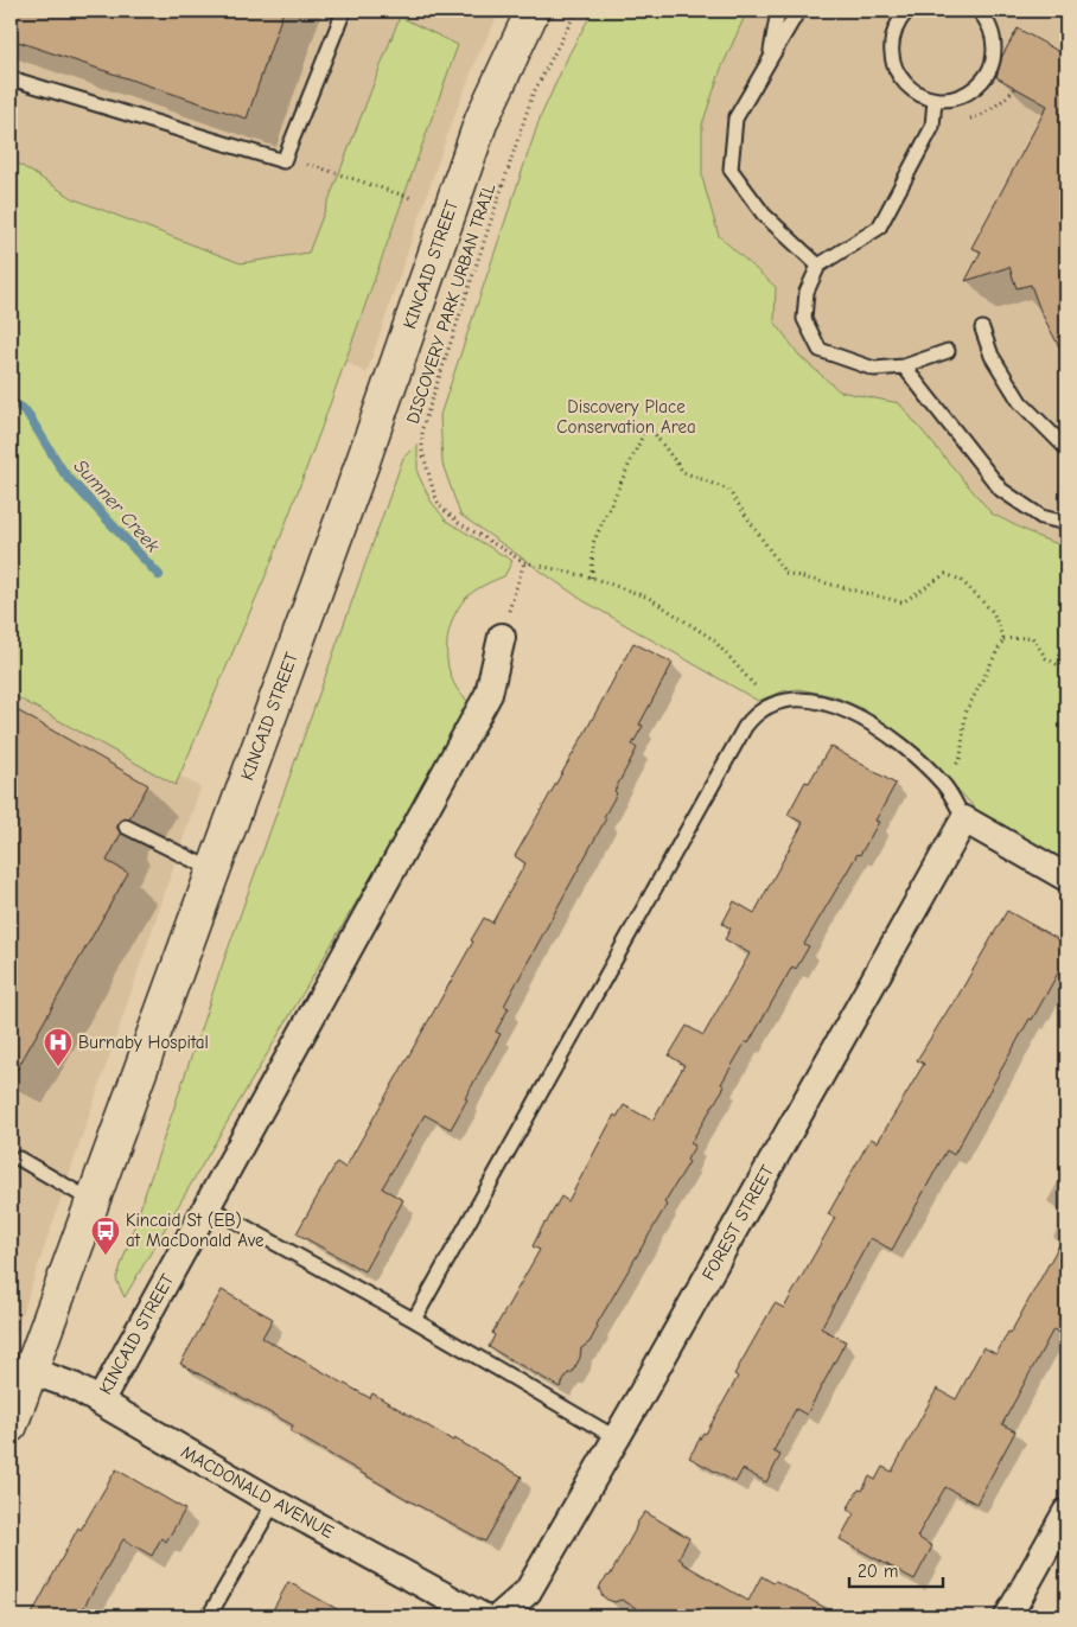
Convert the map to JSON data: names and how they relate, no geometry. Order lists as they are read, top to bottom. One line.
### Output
{"streets":{"street":["KINCAID STREET","FOREST STREET","MACDONALD AVENUE"],"path":["DISCOVERY PARK URBAN TRAIL"]},"crossings":[["KINCAID STREET","MACDONALD AVENUE"]],"water":["Sumner Creek"],"parks":["Discovery Place Conservation Area"],"places":{"hospital":["Burnaby Hospital"],"bus stop":["Kincaid St (EB) at MacDonald Ave"]},"scale_bar":"20 m"}
